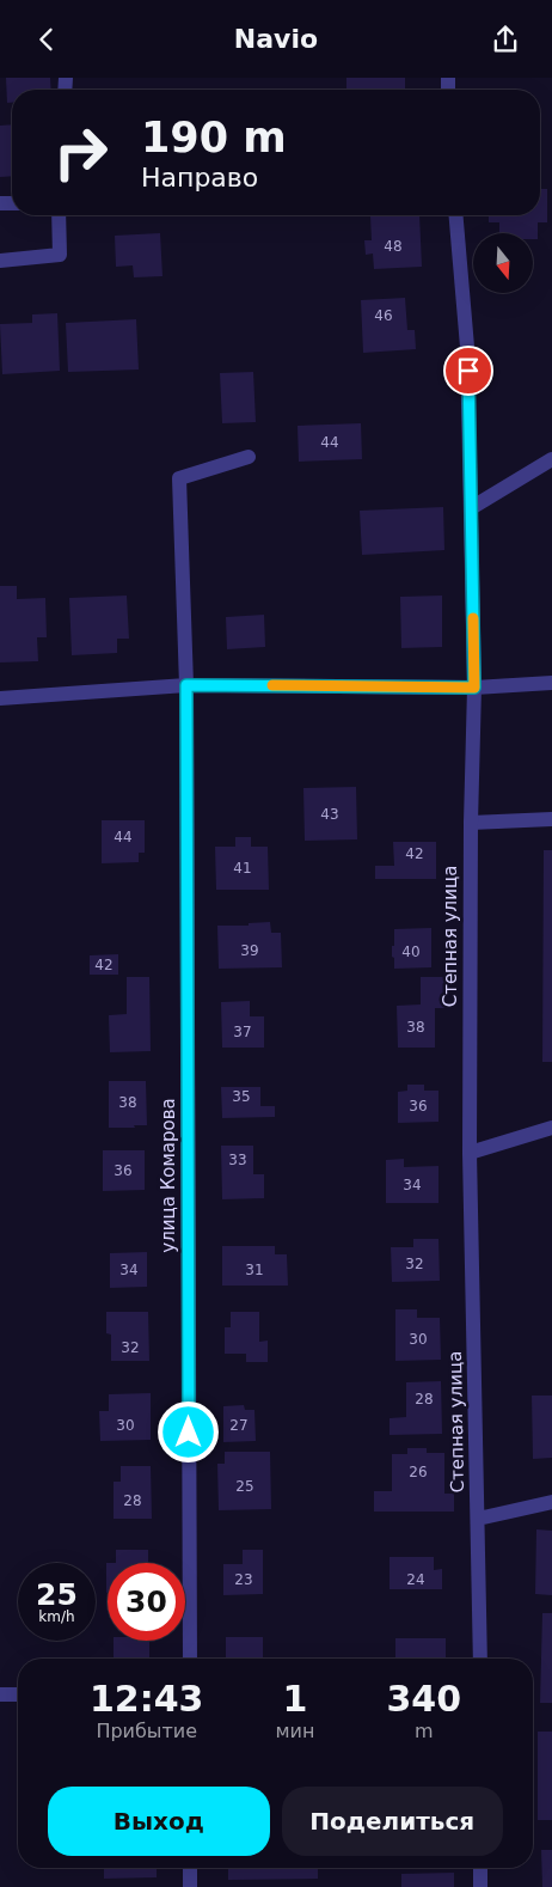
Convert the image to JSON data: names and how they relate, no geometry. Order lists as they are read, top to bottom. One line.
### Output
{"streets":{"street":["Степная улица","улица Комарова"]},"house_numbers":["48","46","44","43","44","42","41","39","40","42","38","37","35","38","36","33","36","34","32","34","31","30","32","28","30","27","26","25","28","23","24"],"north":"bottom","page":{"header":"Navio","turn":["190 m","Направо"],"speed":"25 km/h","limit":"30","eta":["12:43","Прибытие","1","мин","340","m"],"buttons":["Выход","Поделиться"]}}
